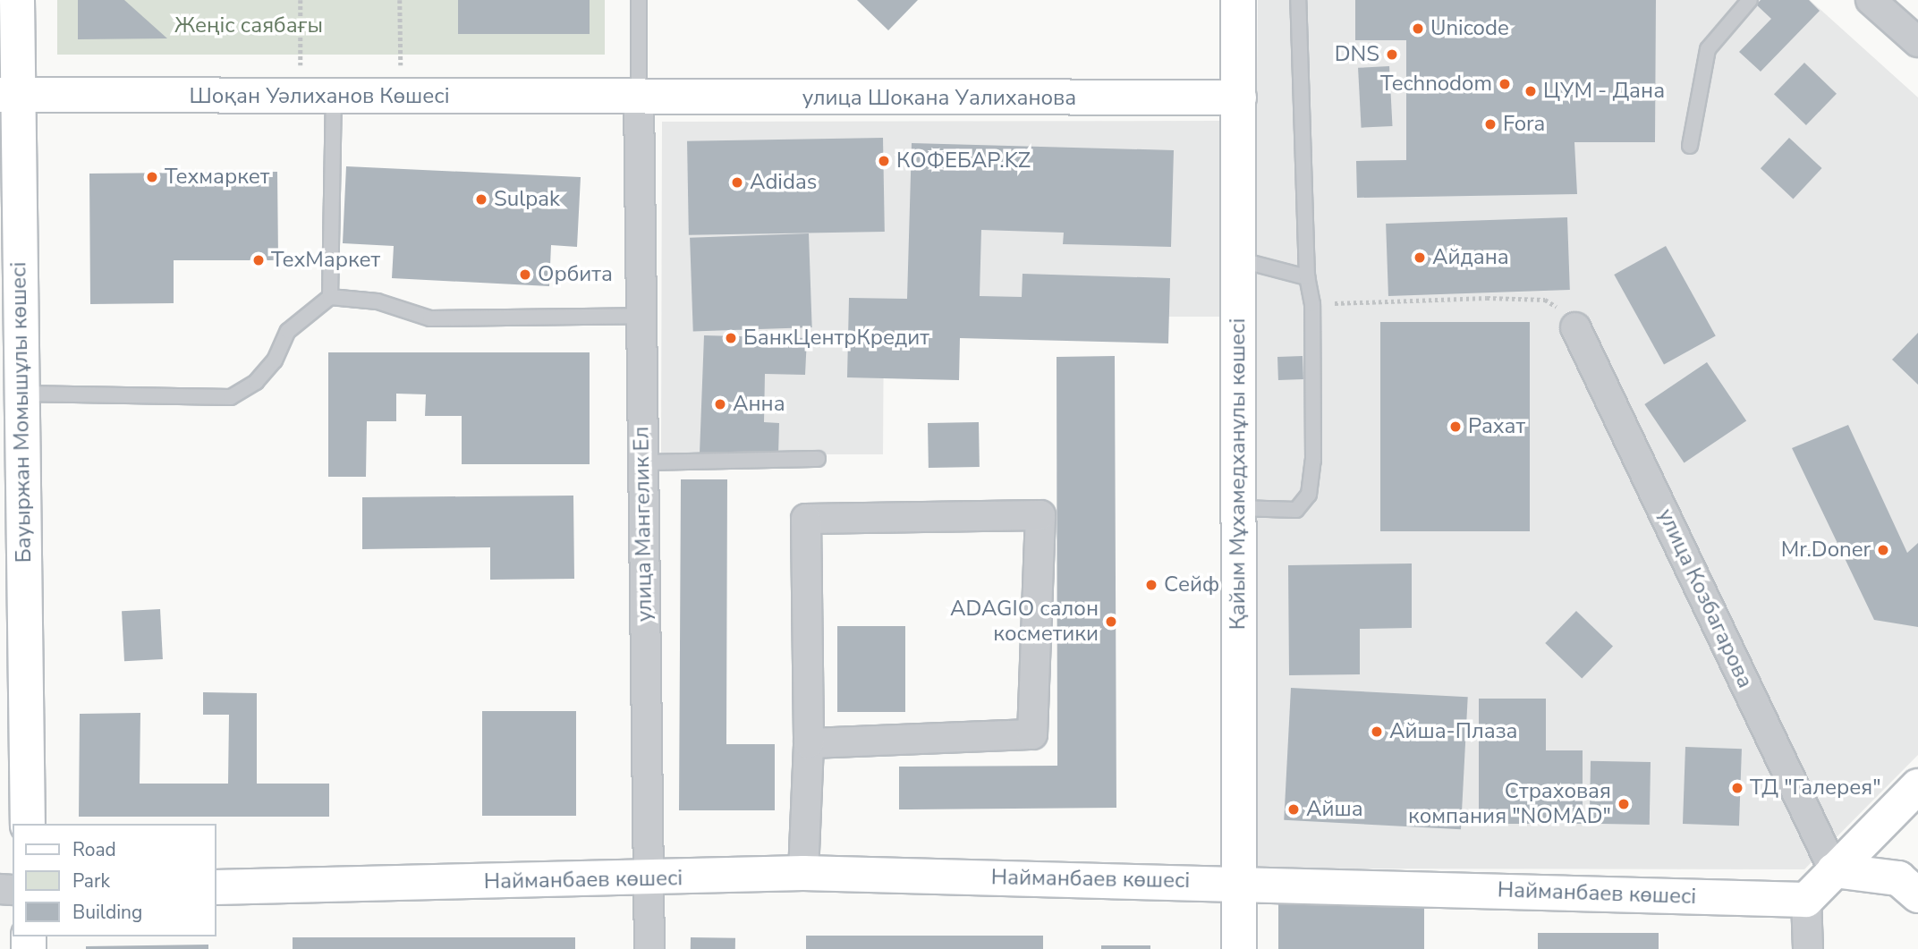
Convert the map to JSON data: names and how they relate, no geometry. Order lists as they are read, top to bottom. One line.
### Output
{"streets":{"street":["Шоқан Уәлиханов Көшесі","улица Шокана Уалиханова","Бауыржан Момышұлы көшесі","Қайым Мұхамедханұлы көшесі","улица Мангелик Ел","улица Козбагарова","Найманбаев көшесі"]},"crossings":[["Шоқан Уәлиханов Көшесі","улица Шокана Уалиханова"],["Шоқан Уәлиханов Көшесі","Бауыржан Момышұлы көшесі"],["Шоқан Уәлиханов Көшесі","улица Мангелик Ел"],["улица Шокана Уалиханова","Қайым Мұхамедханұлы көшесі"],["улица Шокана Уалиханова","улица Мангелик Ел"],["Қайым Мұхамедханұлы көшесі","Найманбаев көшесі"],["улица Мангелик Ел","Найманбаев көшесі"]],"parks":["Жеңіс саябағы"],"places":["Unicode","DNS","Technodom","ЦУМ - Дана","Fora","КОФЕБАР.KZ","Техмаркет","Adidas","Sulpak","Айдана","ТехМаркет","Орбита","БанкЦентрКредит","Анна","Рахат","Mr.Doner","Сейф","ADAGIO салон косметики","Айша-Плаза","ТД \"Галерея\"","Страховая компания \"NOMAD\"","Айша"],"legend":["Road","Park","Building"]}
